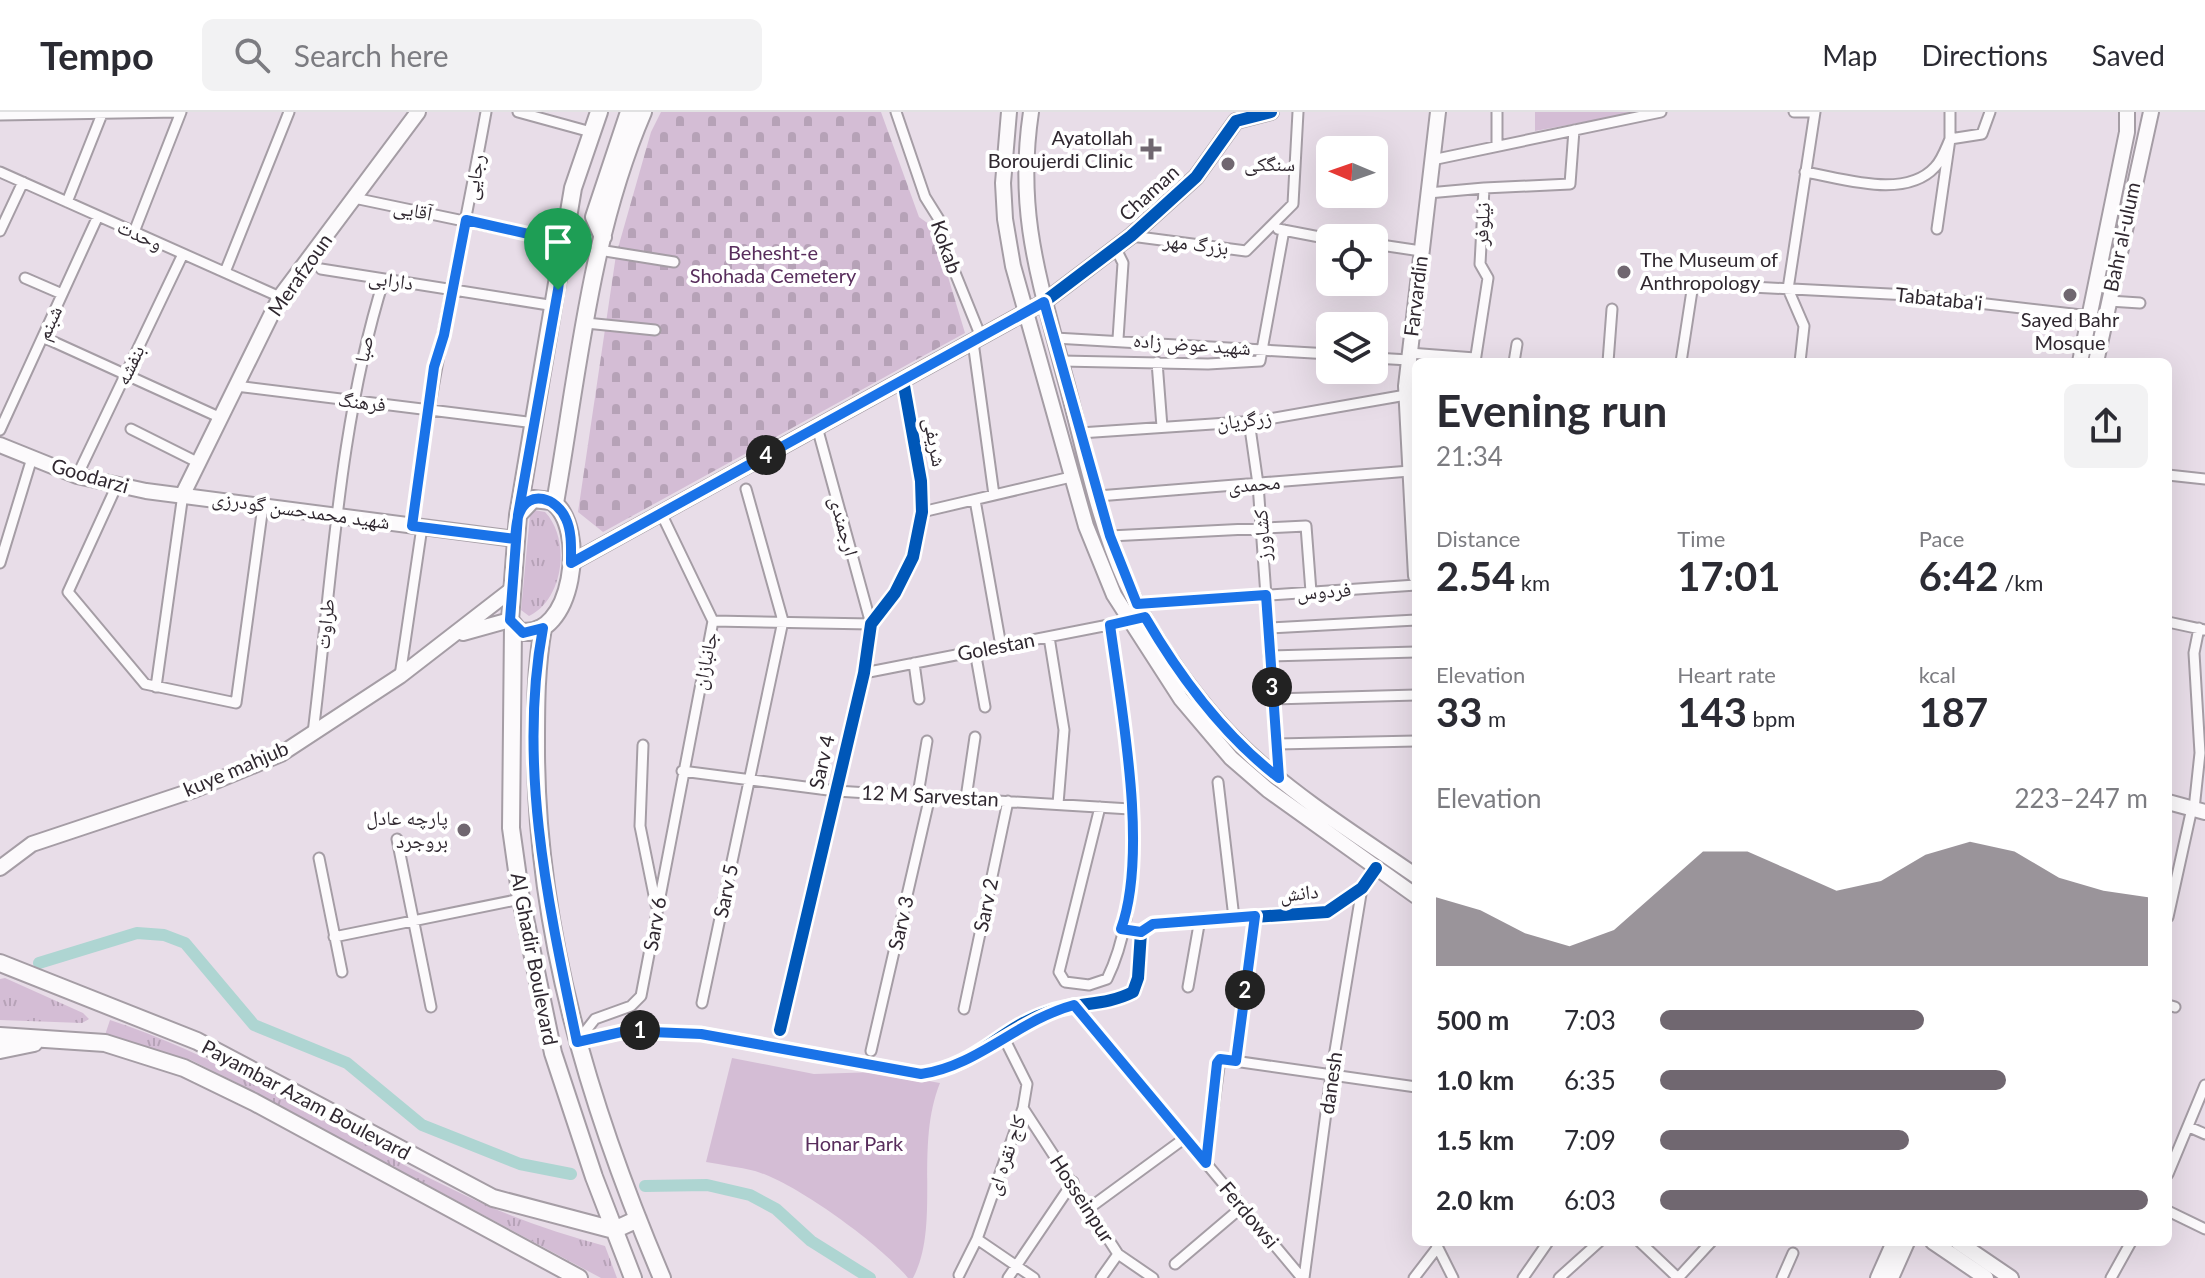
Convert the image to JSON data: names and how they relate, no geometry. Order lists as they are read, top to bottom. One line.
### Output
{"streets":{"main road":["Al Ghadir Boulevard","Payambar Azam Boulevard"],"street":["رجایی","Chaman","آقایی","نیلوفر","وحدت","Bahr al-ulum","بزرگ مهر","Kokab","Merafzoun","دارابی","Farvardin","Tabataba'i","شبنم","شهید عوض زاده","صبا","بنفشه","فرهنگ","زرگریان","شریفی","Goodarzi","محمدی","شهید محمدحسن گودرزی","ارجمندی","کشاورز","فردوس","طراوت","Golestan","جانبازان","Sarv 4","kuye mahjub","12 M Sarvestan","Sarv 5","دانش","Sarv 2","Sarv 3","Sarv 6","danesh","کاج نقره ای","Hosseinpur","Ferdowsi"]},"crossings":[["رجایی","آقایی"],["رجایی","دارابی"],["رجایی","فرهنگ"],["رجایی","شهید محمدحسن گودرزی"],["رجایی","kuye mahjub"],["Chaman","بزرگ مهر"],["Chaman","Kokab"],["Chaman","شریفی"],["Chaman","ارجمندی"],["Chaman","جانبازان"],["آقایی","Merafzoun"],["نیلوفر","Farvardin"],["وحدت","Merafzoun"],["وحدت","شبنم"],["وحدت","بنفشه"],["Merafzoun","فرهنگ"],["Merafzoun","Goodarzi"],["Merafzoun","شهید محمدحسن گودرزی"],["دارابی","صبا"],["Farvardin","زرگریان"],["Farvardin","محمدی"],["صبا","فرهنگ"],["صبا","شهید محمدحسن گودرزی"],["صبا","طراوت"],["بنفشه","Goodarzi"],["زرگریان","کشاورز"],["شریفی","Sarv 4"],["Goodarzi","شهید محمدحسن گودرزی"],["محمدی","کشاورز"],["شهید محمدحسن گودرزی","طراوت"],["شهید محمدحسن گودرزی","Al Ghadir Boulevard"],["ارجمندی","Sarv 4"],["کشاورز","فردوس"],["طراوت","kuye mahjub"],["Golestan","Sarv 4"],["جانبازان","12 M Sarvestan"],["جانبازان","Sarv 6"],["Sarv 4","12 M Sarvestan"],["kuye mahjub","Al Ghadir Boulevard"],["12 M Sarvestan","Sarv 5"],["12 M Sarvestan","Sarv 2"],["12 M Sarvestan","Sarv 3"],["12 M Sarvestan","Sarv 6"],["دانش","danesh"],["Sarv 6","Al Ghadir Boulevard"],["Al Ghadir Boulevard","Payambar Azam Boulevard"],["danesh","Ferdowsi"],["کاج نقره ای","Hosseinpur"]],"parks":["Behesht-e Shohada Cemetery","Honar Park"],"places":{"health":["Ayatollah Boroujerdi Clinic"],"other":["سنگکی","The Museum of Anthropology","Sayed Bahr Mosque","پارچه عادل بروجرد"]},"north":"left","page":{"header":"Tempo","search":"Search here","nav":["Map","Directions","Saved"],"heading":["Evening run","21:34"],"pins":["4","3","2","1"],"stats":[["Distance","2.54 km"],["Time","17:01"],["Pace","6:42 /km"],["Elevation","33 m"],["Heart rate","143 bpm"],["kcal","187"]],"chart":["Elevation","223–247 m"],"list":[{"name":"500 m","note":"7:03"},{"name":"1.0 km","note":"6:35"},{"name":"1.5 km","note":"7:09"},{"name":"2.0 km","note":"6:03"}]}}
